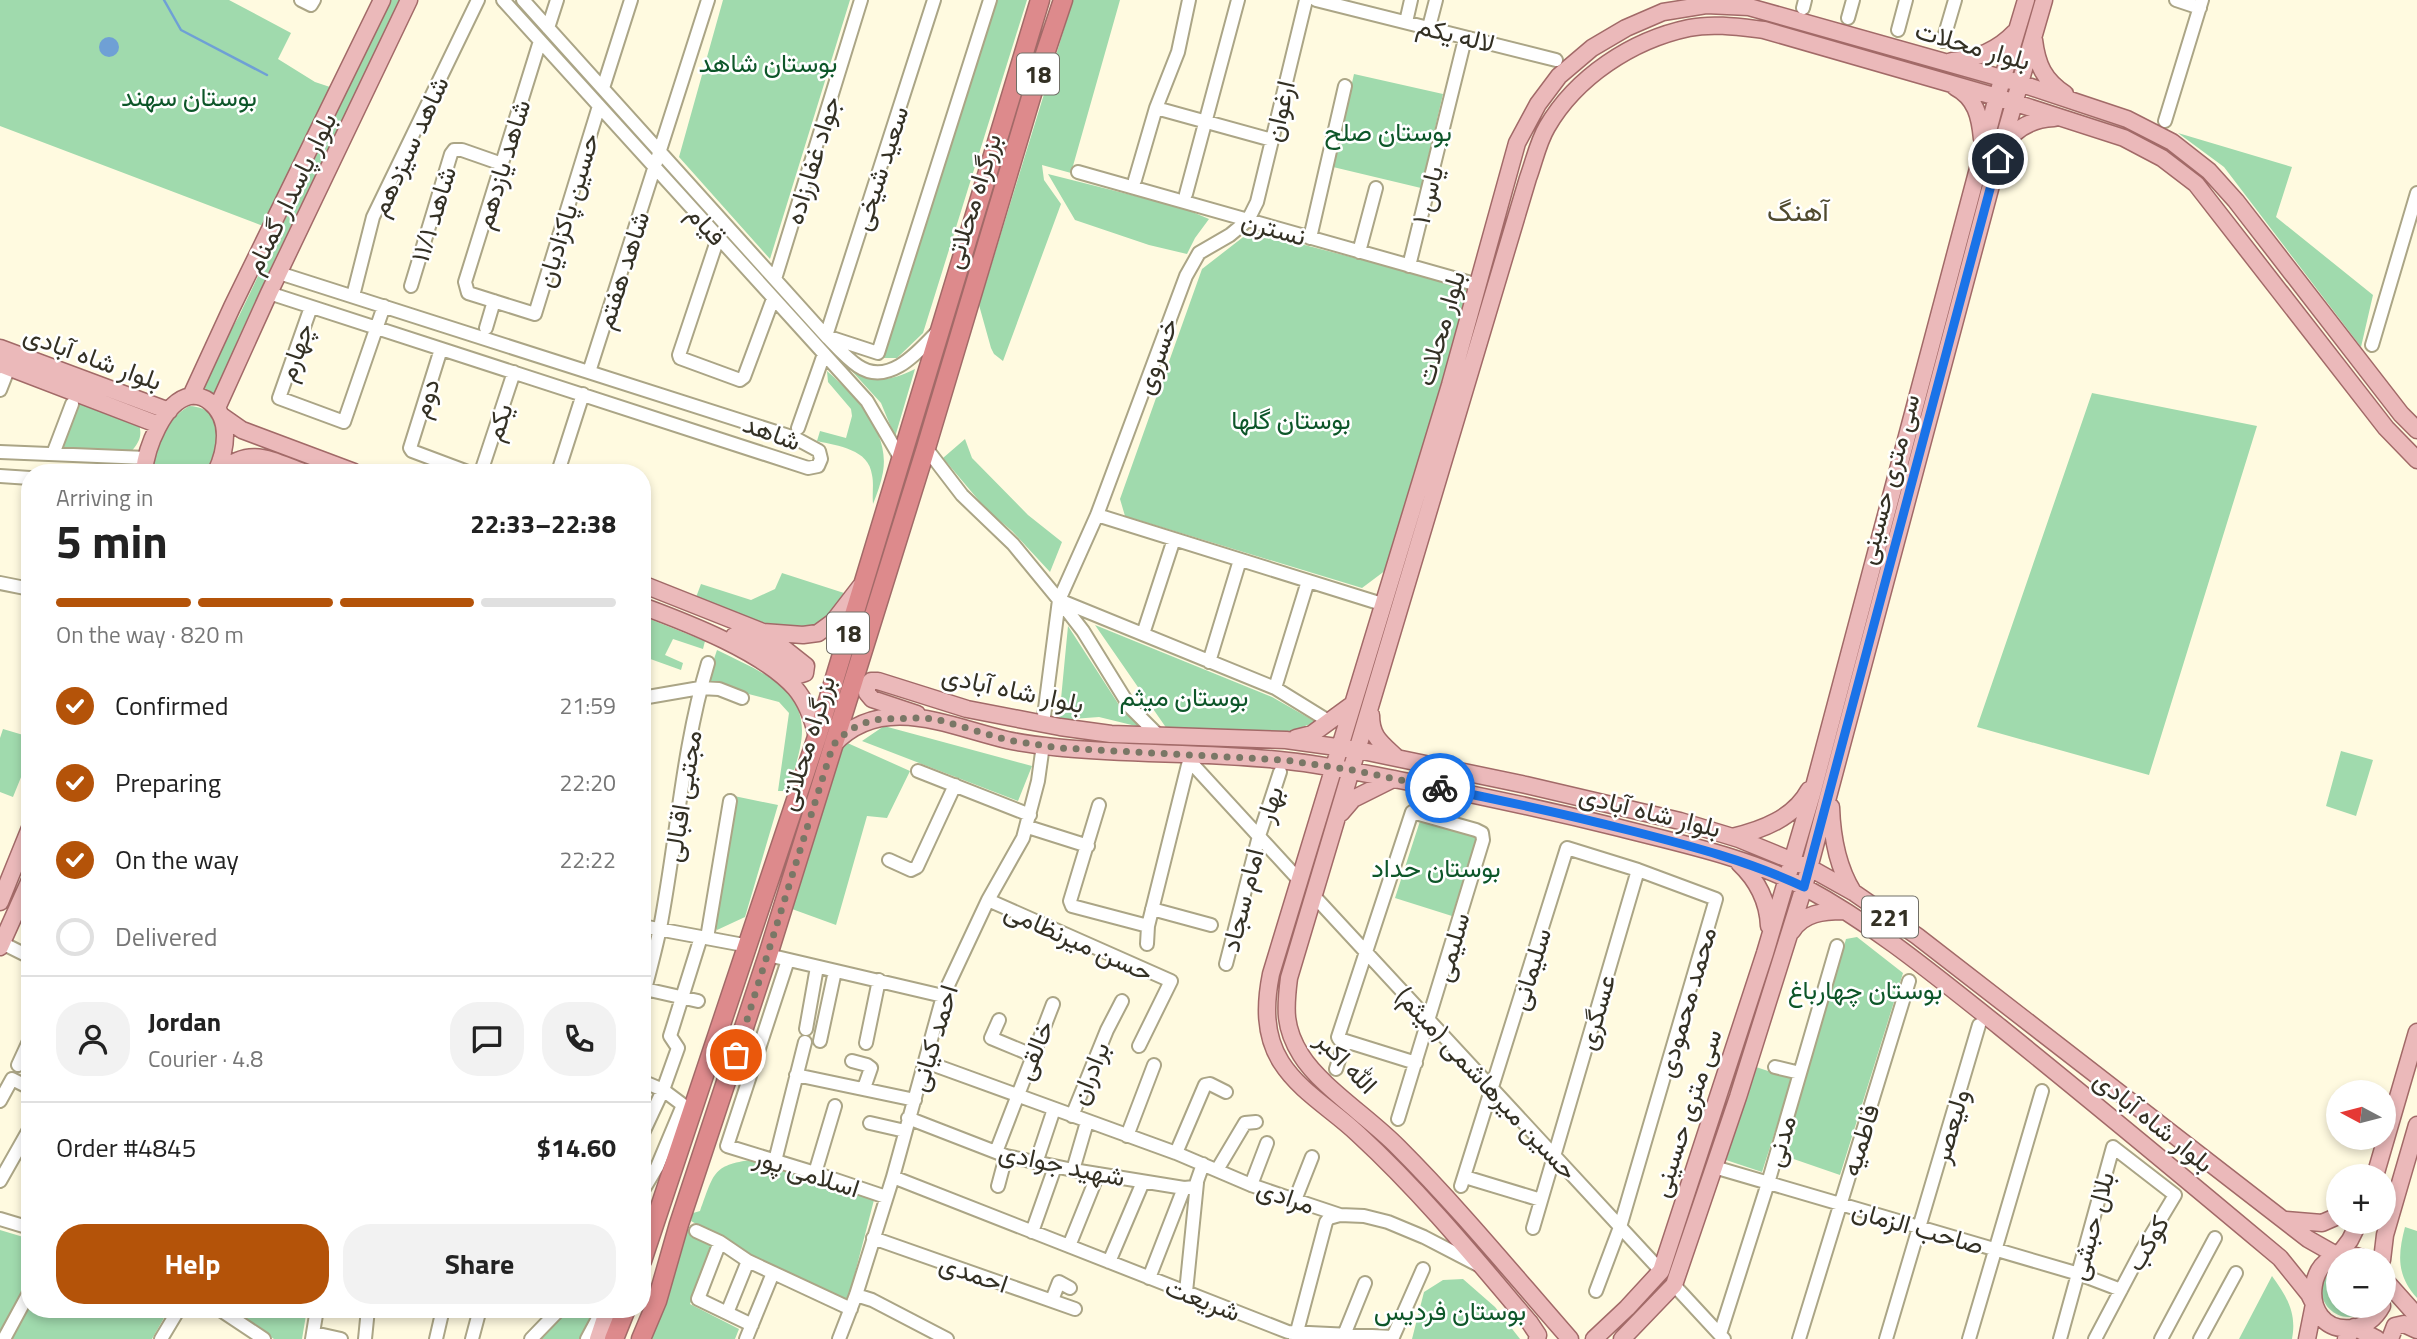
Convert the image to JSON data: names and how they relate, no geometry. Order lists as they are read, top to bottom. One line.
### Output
{"streets":{"highway":["18","بزرگراه محلاتی"],"main road":["بلوار محلات","بلوار پاسدار گمنام","بلوار شاه آبادی","سی متری حسینی","221","الله اکبر"],"street":["لاله یکم","ارغوان","شاهد سیزدهم","جواد غفارزاده","شاهد یازدهم","سعید شیخی","یاس ۱","حسین پاکزادیان","شاهد ۱۱/۱","قیام","نسترن","شاهد هفتم","چهارم","خسروی","دوم","یکم","شاهد","مجتبی اقبالی","بهار","امام سجاد","حسن میرنظامی","سلیمی","سلیمانی","محمد محمودی","عسگری","احمد کیانی","خالقی","برادران","حسین میرهاشمی (میثم)","ولیعصر","فاطمیه","مدنی","شهید جوادی","اسلامی پور","مرادی","بلال حبشی","صاحب الزمان","کوکب","احمدی","شریعت"]},"crossings":[["بلوار محلات","بلوار شاه آبادی"],["بلوار محلات","سی متری حسینی"],["بلوار محلات","الله اکبر"],["ارغوان","نسترن"],["ارغوان","خسروی"],["شاهد سیزدهم","شاهد"],["جواد غفارزاده","قیام"],["شاهد یازدهم","حسین پاکزادیان"],["شاهد یازدهم","شاهد ۱۱/۱"],["شاهد یازدهم","قیام"],["سعید شیخی","قیام"],["بلوار پاسدار گمنام","شاهد"],["یاس ۱","نسترن"],["بزرگراه محلاتی","قیام"],["بزرگراه محلاتی","بلوار شاه آبادی"],["حسین پاکزادیان","قیام"],["قیام","شاهد هفتم"],["نسترن","خسروی"],["شاهد هفتم","شاهد"],["چهارم","شاهد"],["خسروی","بلوار شاه آبادی"],["بلوار شاه آبادی","سی متری حسینی"],["بلوار شاه آبادی","221"],["بلوار شاه آبادی","احمد کیانی"],["بلوار شاه آبادی","الله اکبر"],["دوم","شاهد"],["یکم","شاهد"],["سی متری حسینی","حسین میرهاشمی (میثم)"],["سی متری حسینی","صاحب الزمان"],["بهار","امام سجاد"],["حسن میرنظامی","احمد کیانی"],["سلیمی","حسین میرهاشمی (میثم)"],["سلیمانی","محمد محمودی"],["سلیمانی","عسگری"],["سلیمانی","حسین میرهاشمی (میثم)"],["محمد محمودی","عسگری"],["محمد محمودی","حسین میرهاشمی (میثم)"],["عسگری","حسین میرهاشمی (میثم)"],["احمد کیانی","شهید جوادی"],["احمد کیانی","اسلامی پور"],["احمد کیانی","مرادی"],["احمد کیانی","احمدی"],["احمد کیانی","شریعت"],["خالقی","شهید جوادی"],["خالقی","مرادی"],["الله اکبر","حسین میرهاشمی (میثم)"],["الله اکبر","مرادی"],["برادران","مرادی"],["ولیعصر","صاحب الزمان"],["فاطمیه","صاحب الزمان"],["مدنی","صاحب الزمان"],["بلال حبشی","صاحب الزمان"],["بلال حبشی","کوکب"],["صاحب الزمان","کوکب"]],"districts":["آهنگ"],"parks":["بوستان شاهد","بوستان سهند","بوستان صلح","بوستان گلها","بوستان میثم","بوستان حداد","بوستان چهارباغ","بوستان فردیس"],"north":"left","page":{"heading":["5 min","Arriving in","22:33–22:38"],"panel":["Jordan","Courier · 4.8","Order #4845","$14.60"],"bar":"On the way · 820 m","list":[["Confirmed","21:59"],["Preparing","22:20"],["On the way","22:22"],"Delivered"],"map_buttons":["+","−"],"buttons":["Help","Share"]}}
